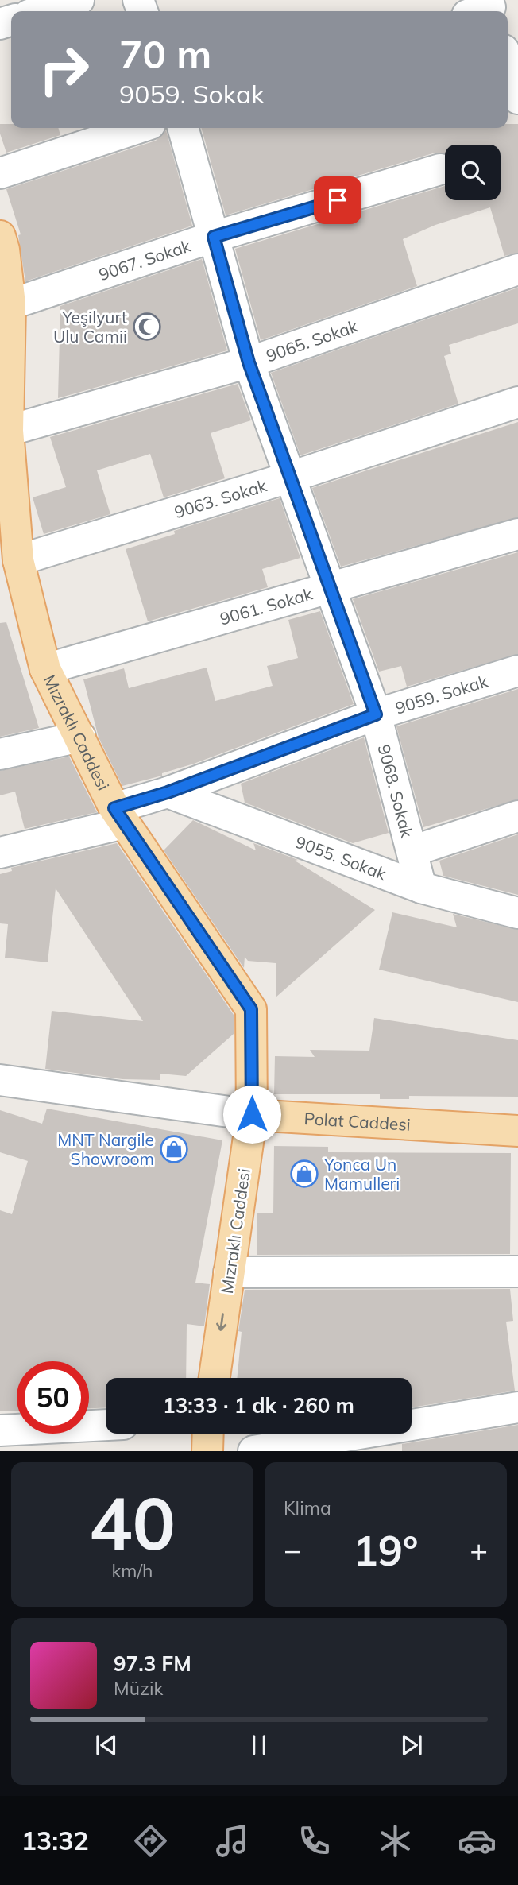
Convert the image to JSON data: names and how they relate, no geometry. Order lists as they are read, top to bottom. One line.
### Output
{"streets":{"main road":["Mızraklı Caddesi","Polat Caddesi"],"street":["9067. Sokak","9065. Sokak","9063. Sokak","9061. Sokak","9059. Sokak","9068. Sokak","9055. Sokak"]},"crossings":[["9067. Sokak","Mızraklı Caddesi"],["9067. Sokak","9068. Sokak"],["9065. Sokak","Mızraklı Caddesi"],["9065. Sokak","9068. Sokak"],["9063. Sokak","Mızraklı Caddesi"],["9063. Sokak","9068. Sokak"],["9061. Sokak","Mızraklı Caddesi"],["9061. Sokak","9068. Sokak"],["9059. Sokak","Mızraklı Caddesi"],["9059. Sokak","9068. Sokak"],["9059. Sokak","9055. Sokak"],["Mızraklı Caddesi","Polat Caddesi"],["9068. Sokak","9055. Sokak"]],"places":{"mosque":["Yeşilyurt Ulu Camii"],"shop":["MNT Nargile Showroom","Yonca Un Mamulleri"]},"page":{"turn":["70 m","9059. Sokak"],"limit":"50","trip":"13:33 · 1 dk · 260 m","tile":[["40","km/h"],"Klima"],"heat":["−","19°","+"],"song":["97.3 FM","Müzik"],"tabs":"13:32"}}
